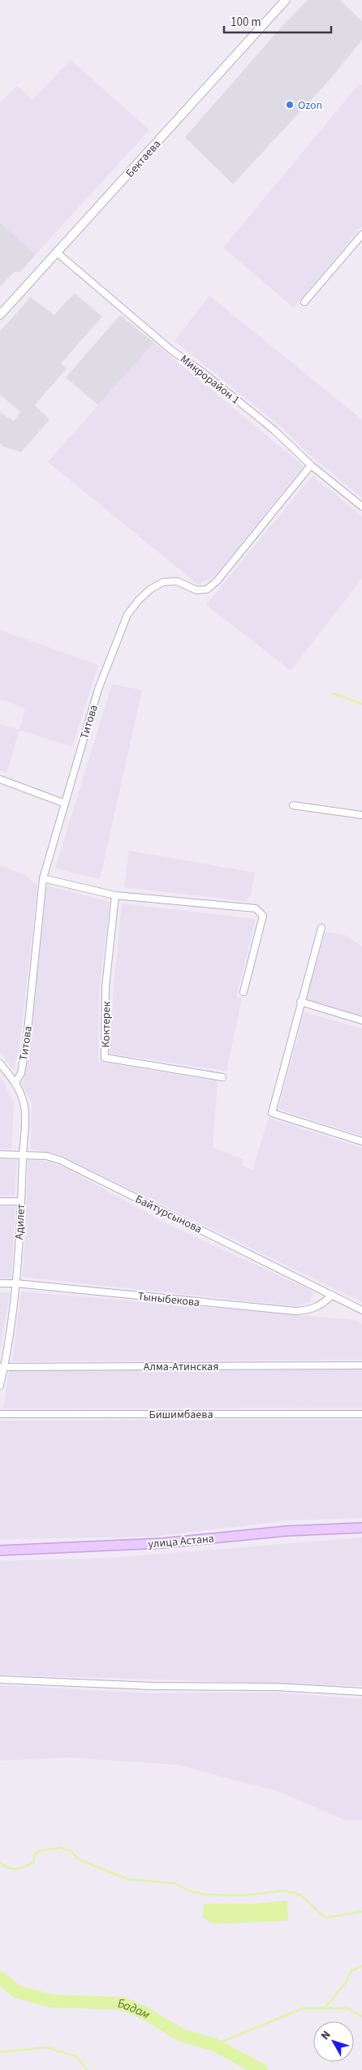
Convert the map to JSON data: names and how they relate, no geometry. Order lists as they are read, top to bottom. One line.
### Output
{"streets":{"main road":["улица Астана"],"street":["Бектаева","Микрорайон 1","Титова","Коктерек","Байтурсынова","Адилет","Тыныбекова","Алма-Атинская","Бишимбаева"]},"crossings":[["Бектаева","Микрорайон 1"],["Микрорайон 1","Титова"],["Титова","Адилет"],["Байтурсынова","Адилет"],["Байтурсынова","Тыныбекова"],["Адилет","Тыныбекова"],["Адилет","Алма-Атинская"]],"water":["Бадам"],"places":["Ozon"],"scale_bar":"100 m","north":"top left"}
